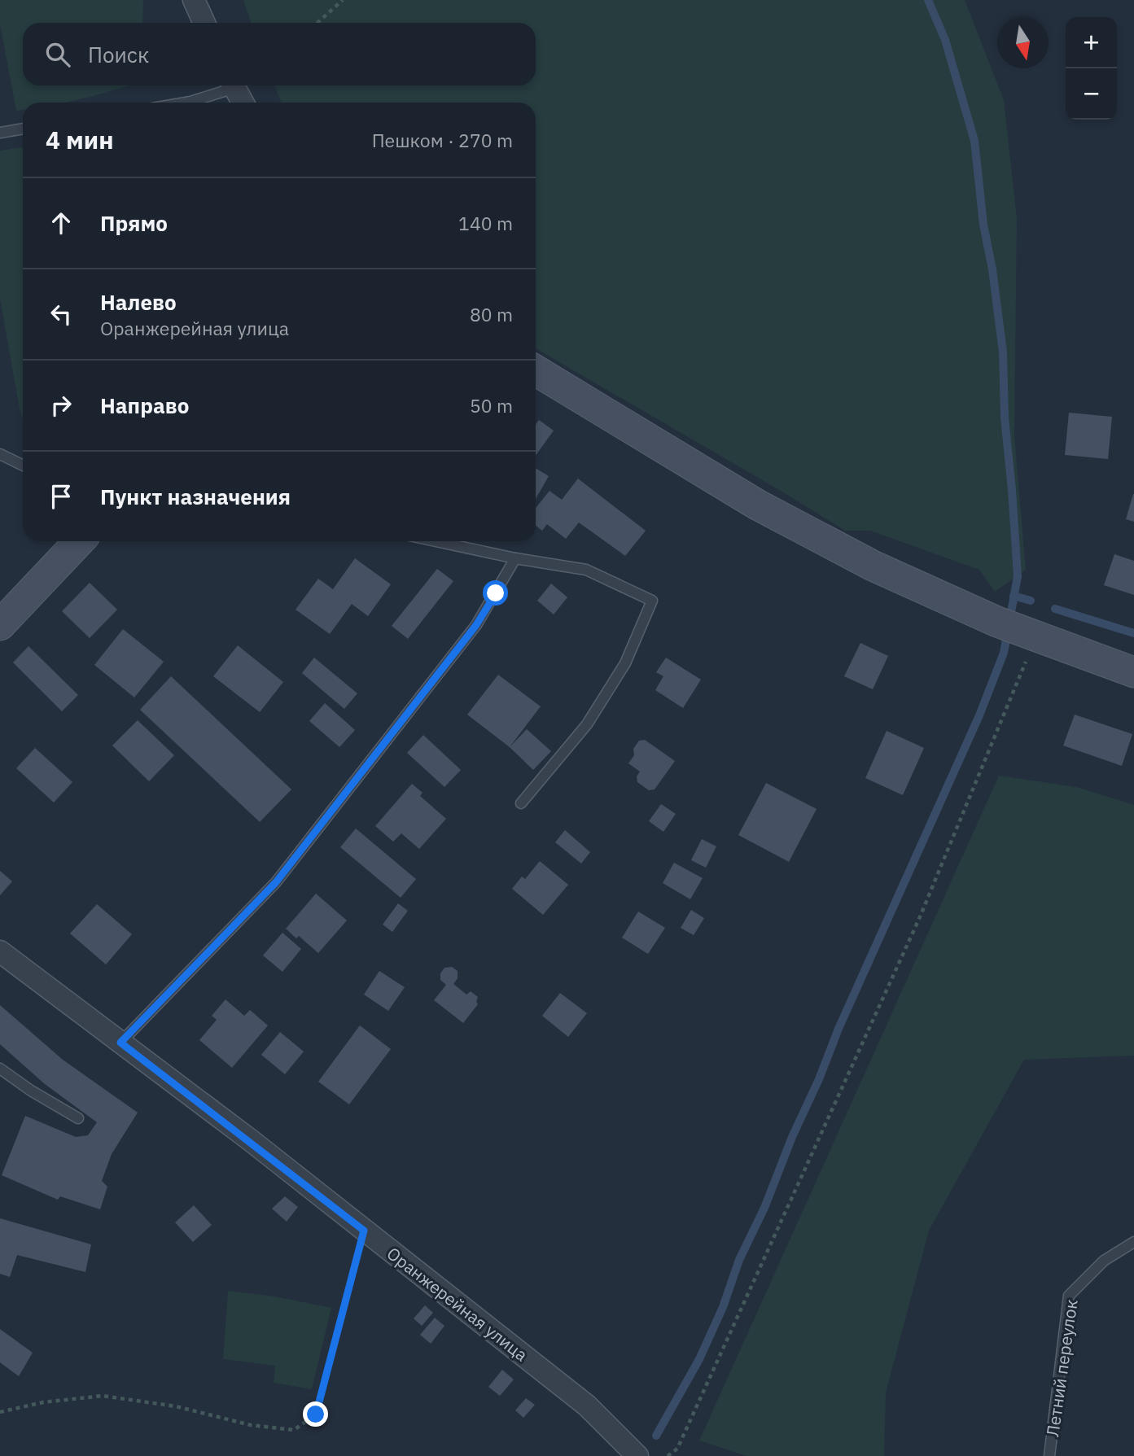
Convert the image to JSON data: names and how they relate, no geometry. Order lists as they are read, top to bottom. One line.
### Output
{"streets":{"street":["Оранжерейная улица"],"lane":["Летний переулок"]},"north":"bottom","page":{"map_buttons":["+","−"],"search":"Поиск","heading":["4 мин","Пешком · 270 m"],"list":[["Прямо","140 m"],["Налево","Оранжерейная улица","80 m"],["Направо","50 m"],"Пункт назначения"]}}
